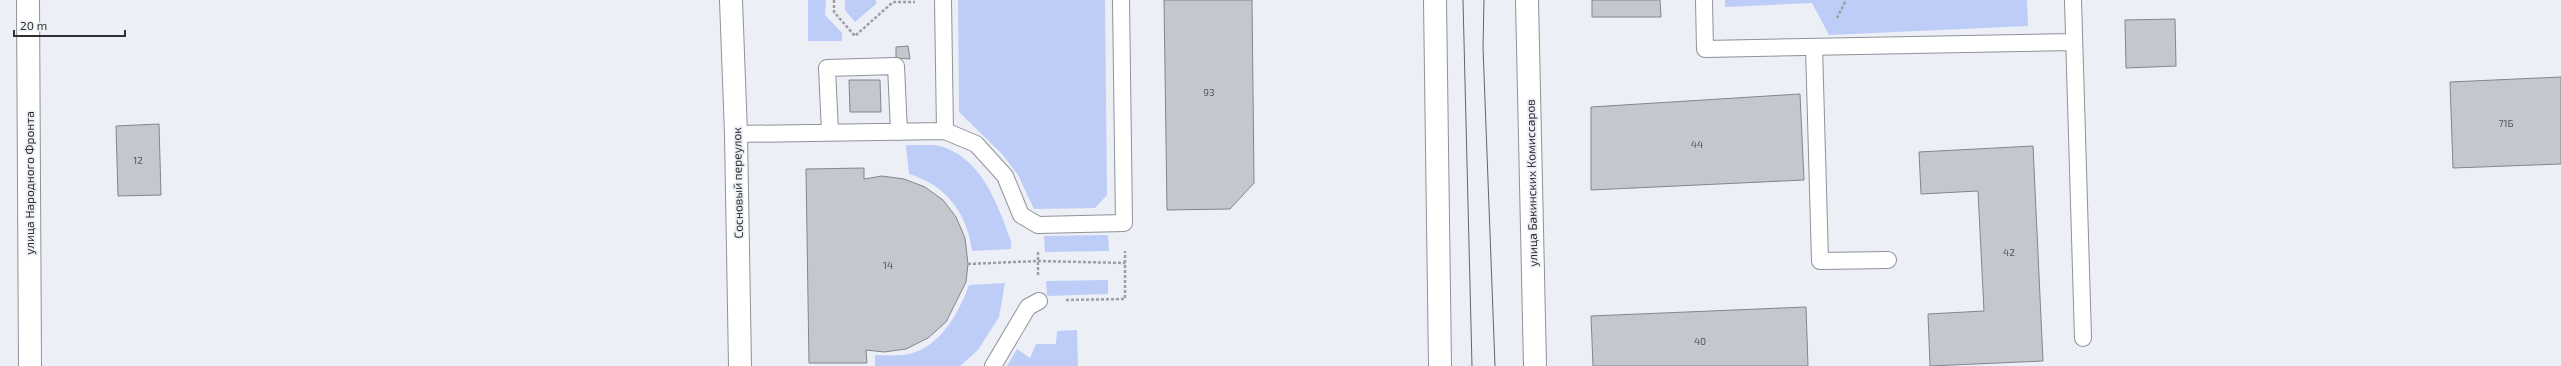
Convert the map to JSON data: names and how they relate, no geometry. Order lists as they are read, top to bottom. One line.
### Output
{"streets":{"street":["улица Народного Фронта","Сосновый переулок","улица Бакинских Комиссаров"]},"house_numbers":["93","71Б","44","12","42","14","40"],"scale_bar":"20 m"}
